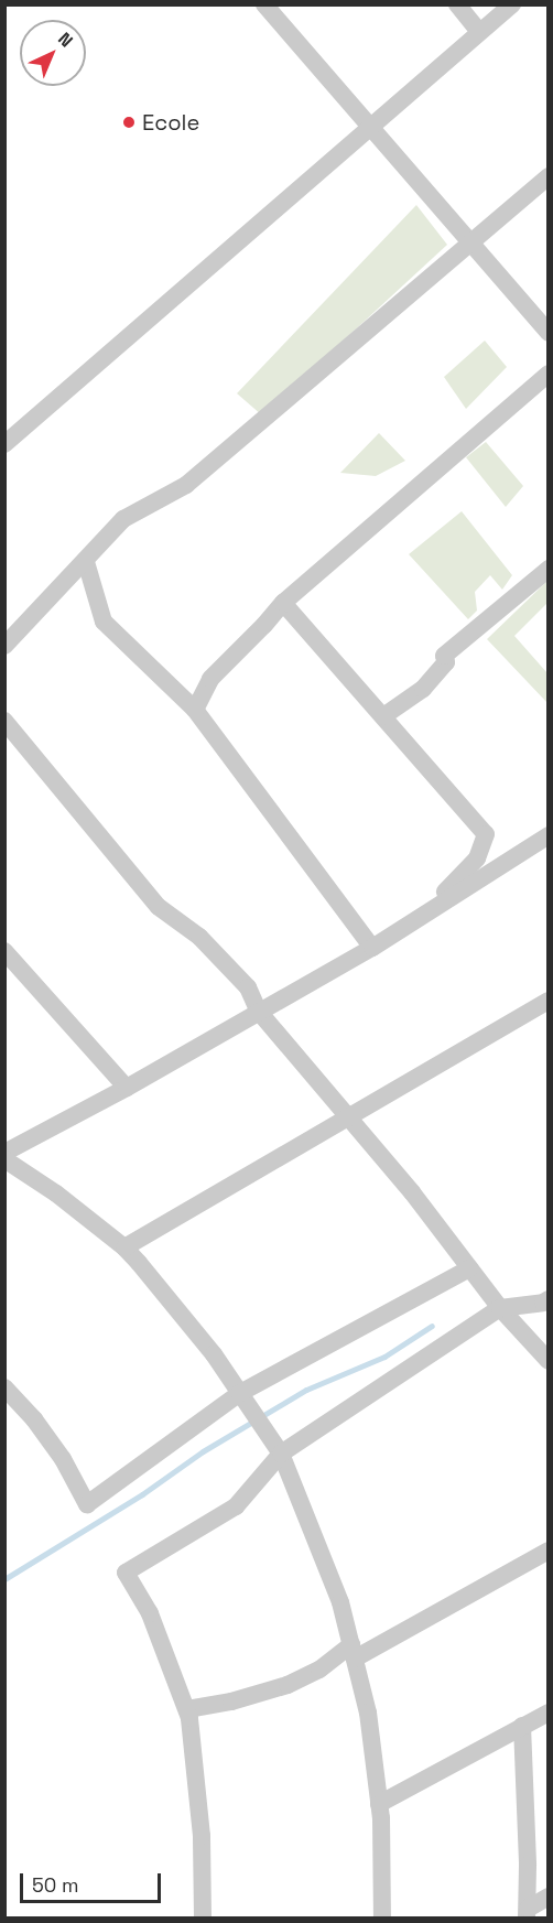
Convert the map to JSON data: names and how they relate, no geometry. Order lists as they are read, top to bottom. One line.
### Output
{"places":["Ecole"],"scale_bar":"50 m","north":"top right"}
